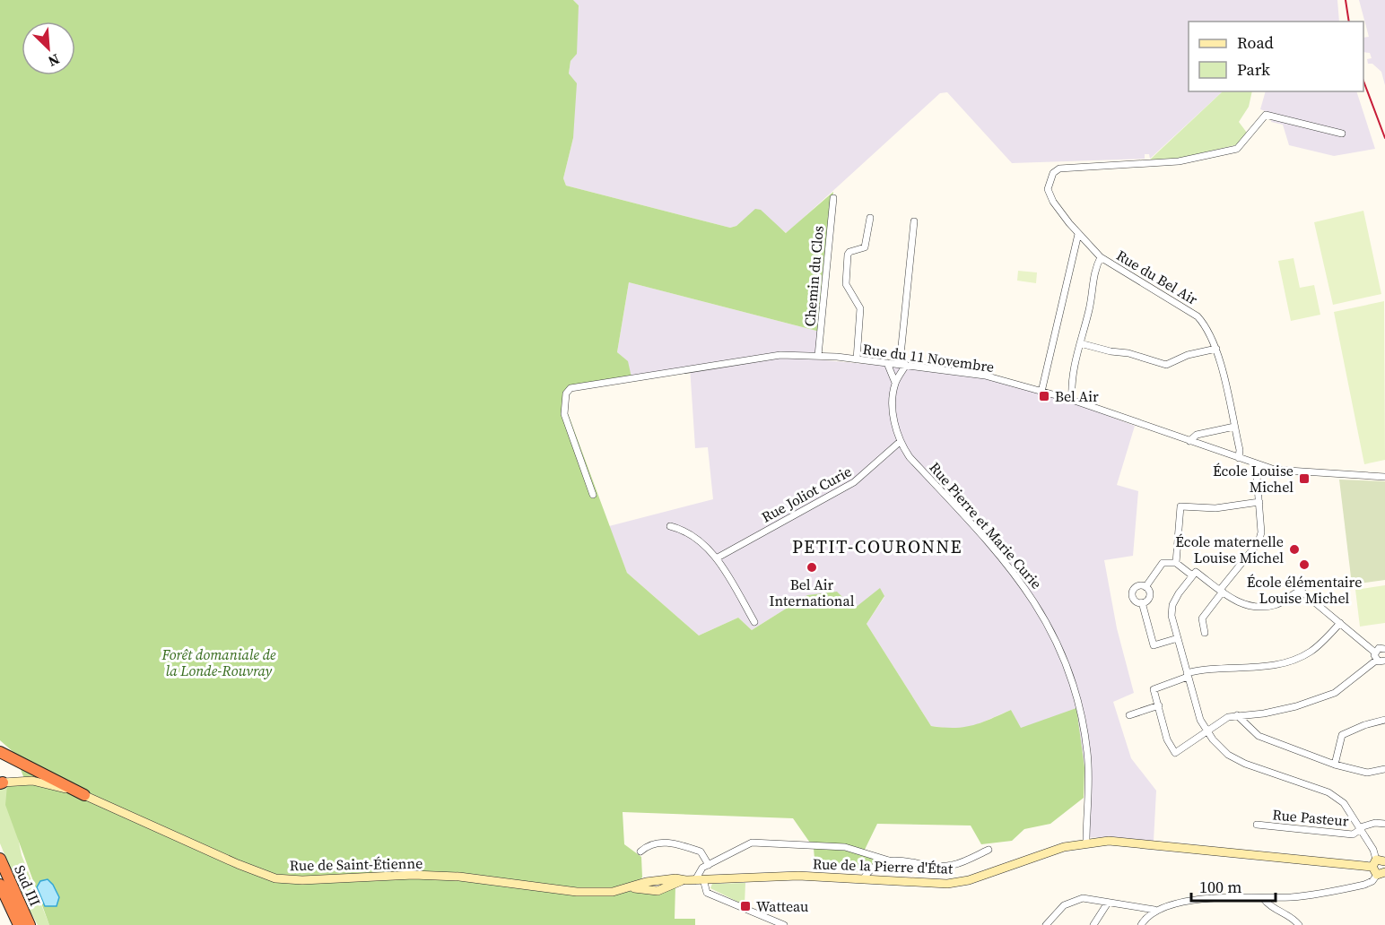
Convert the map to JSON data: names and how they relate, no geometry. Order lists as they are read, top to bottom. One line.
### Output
{"streets":{"highway":["Sud III"],"street":["Chemin du Clos","Rue du Bel Air","Rue du 11 Novembre","Rue Joliot Curie","Rue Pierre et Marie Curie","Rue Pasteur","Rue de Saint-Étienne","Rue de la Pierre d'État"]},"crossings":[["Chemin du Clos","Rue du 11 Novembre"],["Rue du Bel Air","Rue du 11 Novembre"],["Rue du 11 Novembre","Rue Pierre et Marie Curie"],["Rue Joliot Curie","Rue Pierre et Marie Curie"],["Rue Pierre et Marie Curie","Rue de la Pierre d'État"],["Rue de Saint-Étienne","Rue de la Pierre d'État"]],"districts":["PETIT-COURONNE"],"parks":["Forêt domaniale de la Londe-Rouvray"],"places":{"transit":["Bel Air","École Louise Michel","Watteau"],"other":["École maternelle Louise Michel","École élémentaire Louise Michel","Bel Air International"]},"legend":["Road","Park"],"scale_bar":"100 m","north":"bottom right"}
